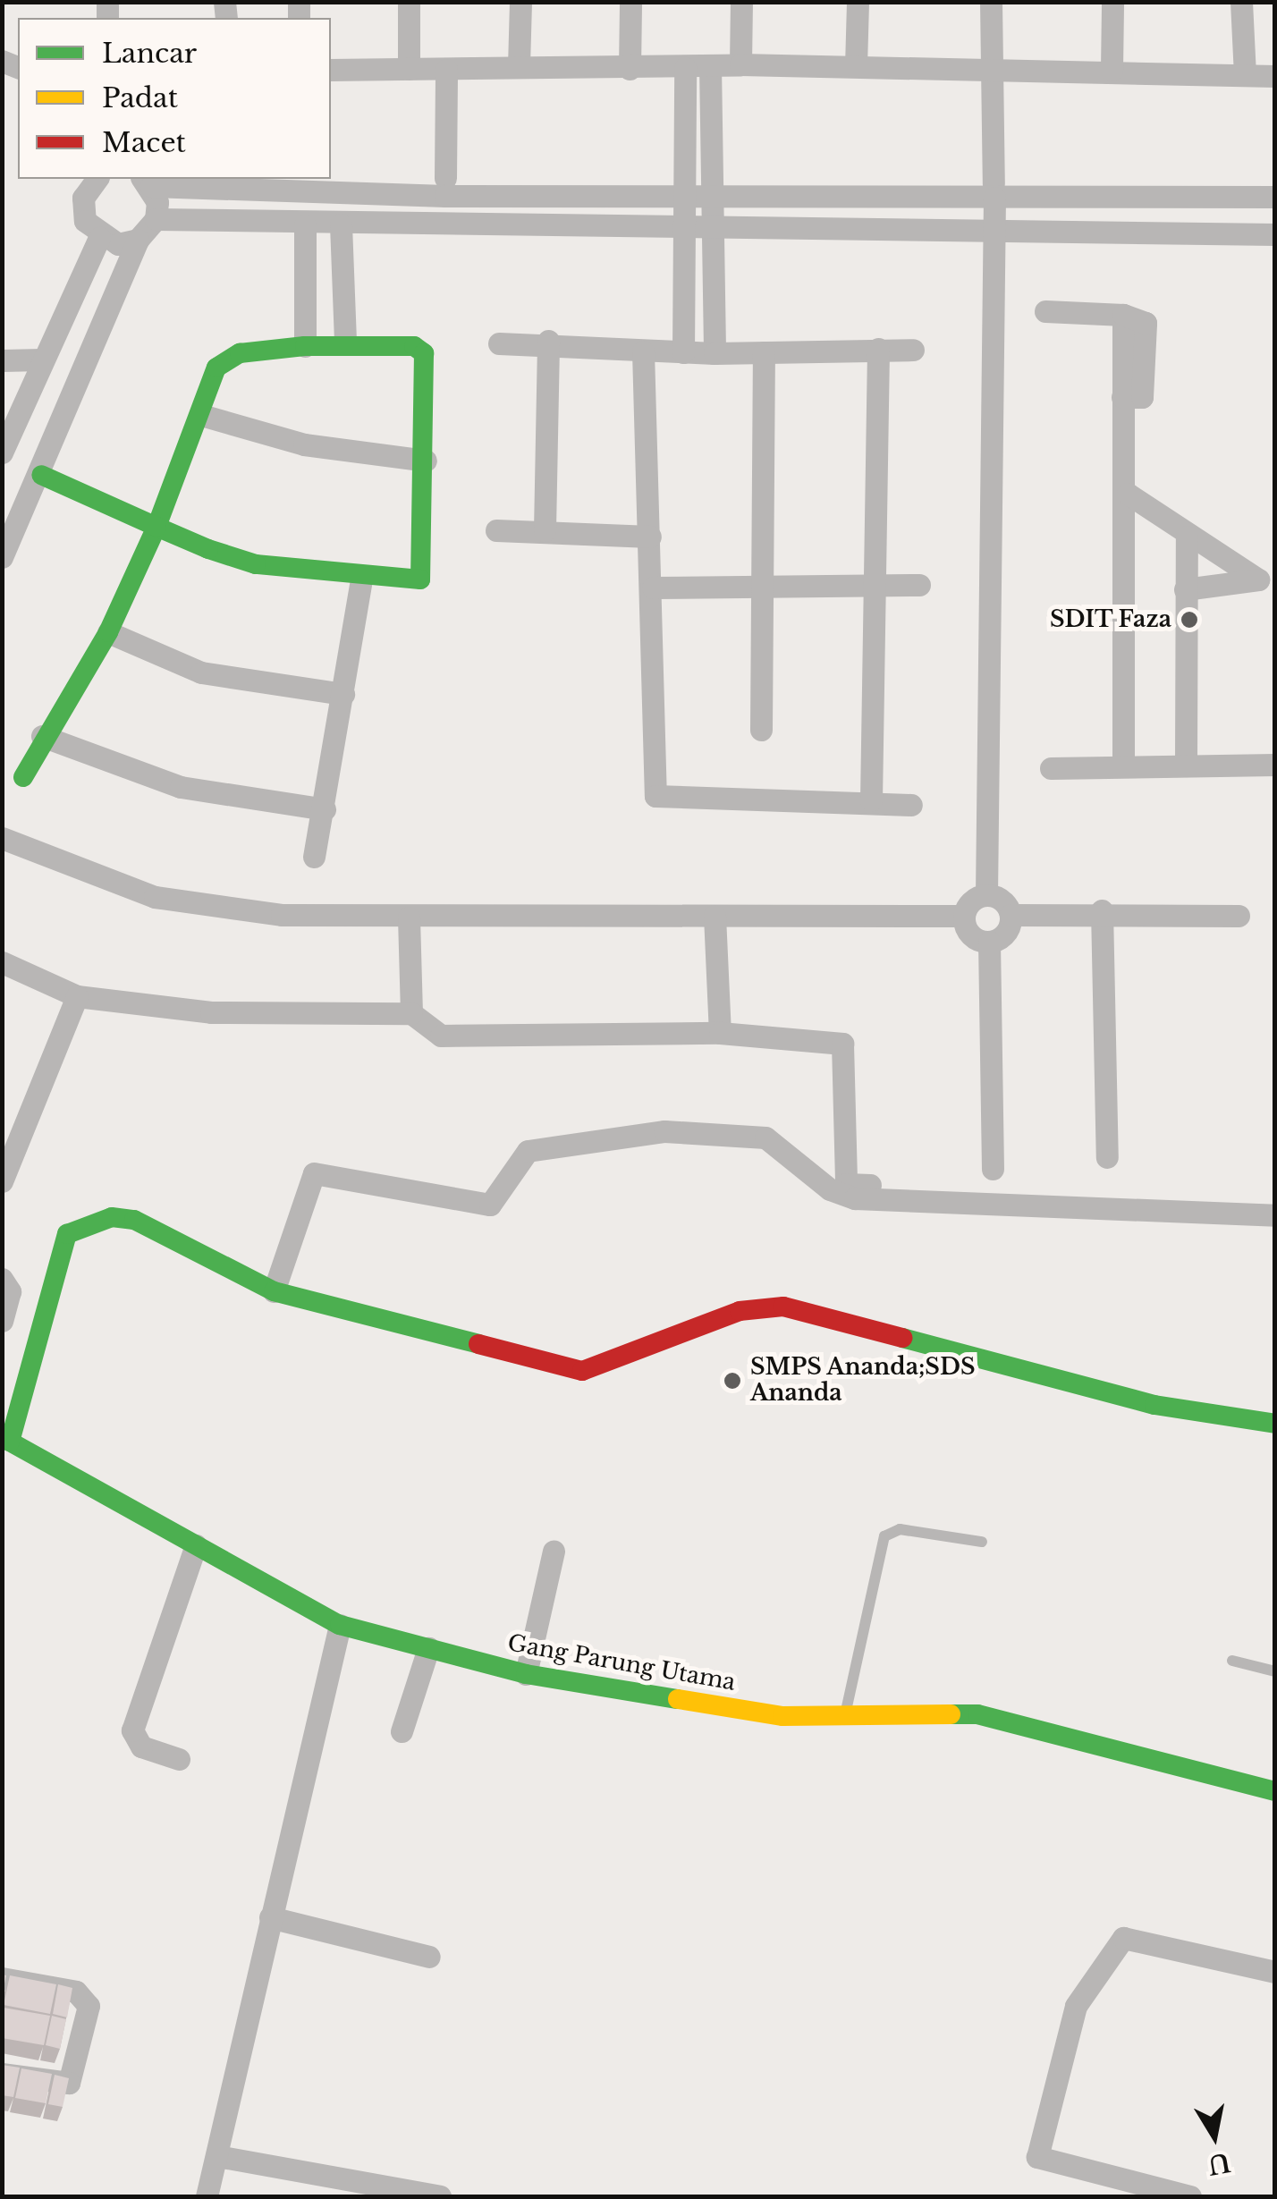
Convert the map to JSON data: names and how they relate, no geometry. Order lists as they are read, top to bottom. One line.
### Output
{"streets":{"street":["Gang Parung Utama"]},"places":["SDIT Faza","SMPS Ananda;SDS Ananda"],"legend":["Lancar","Padat","Macet"],"north":"bottom"}
